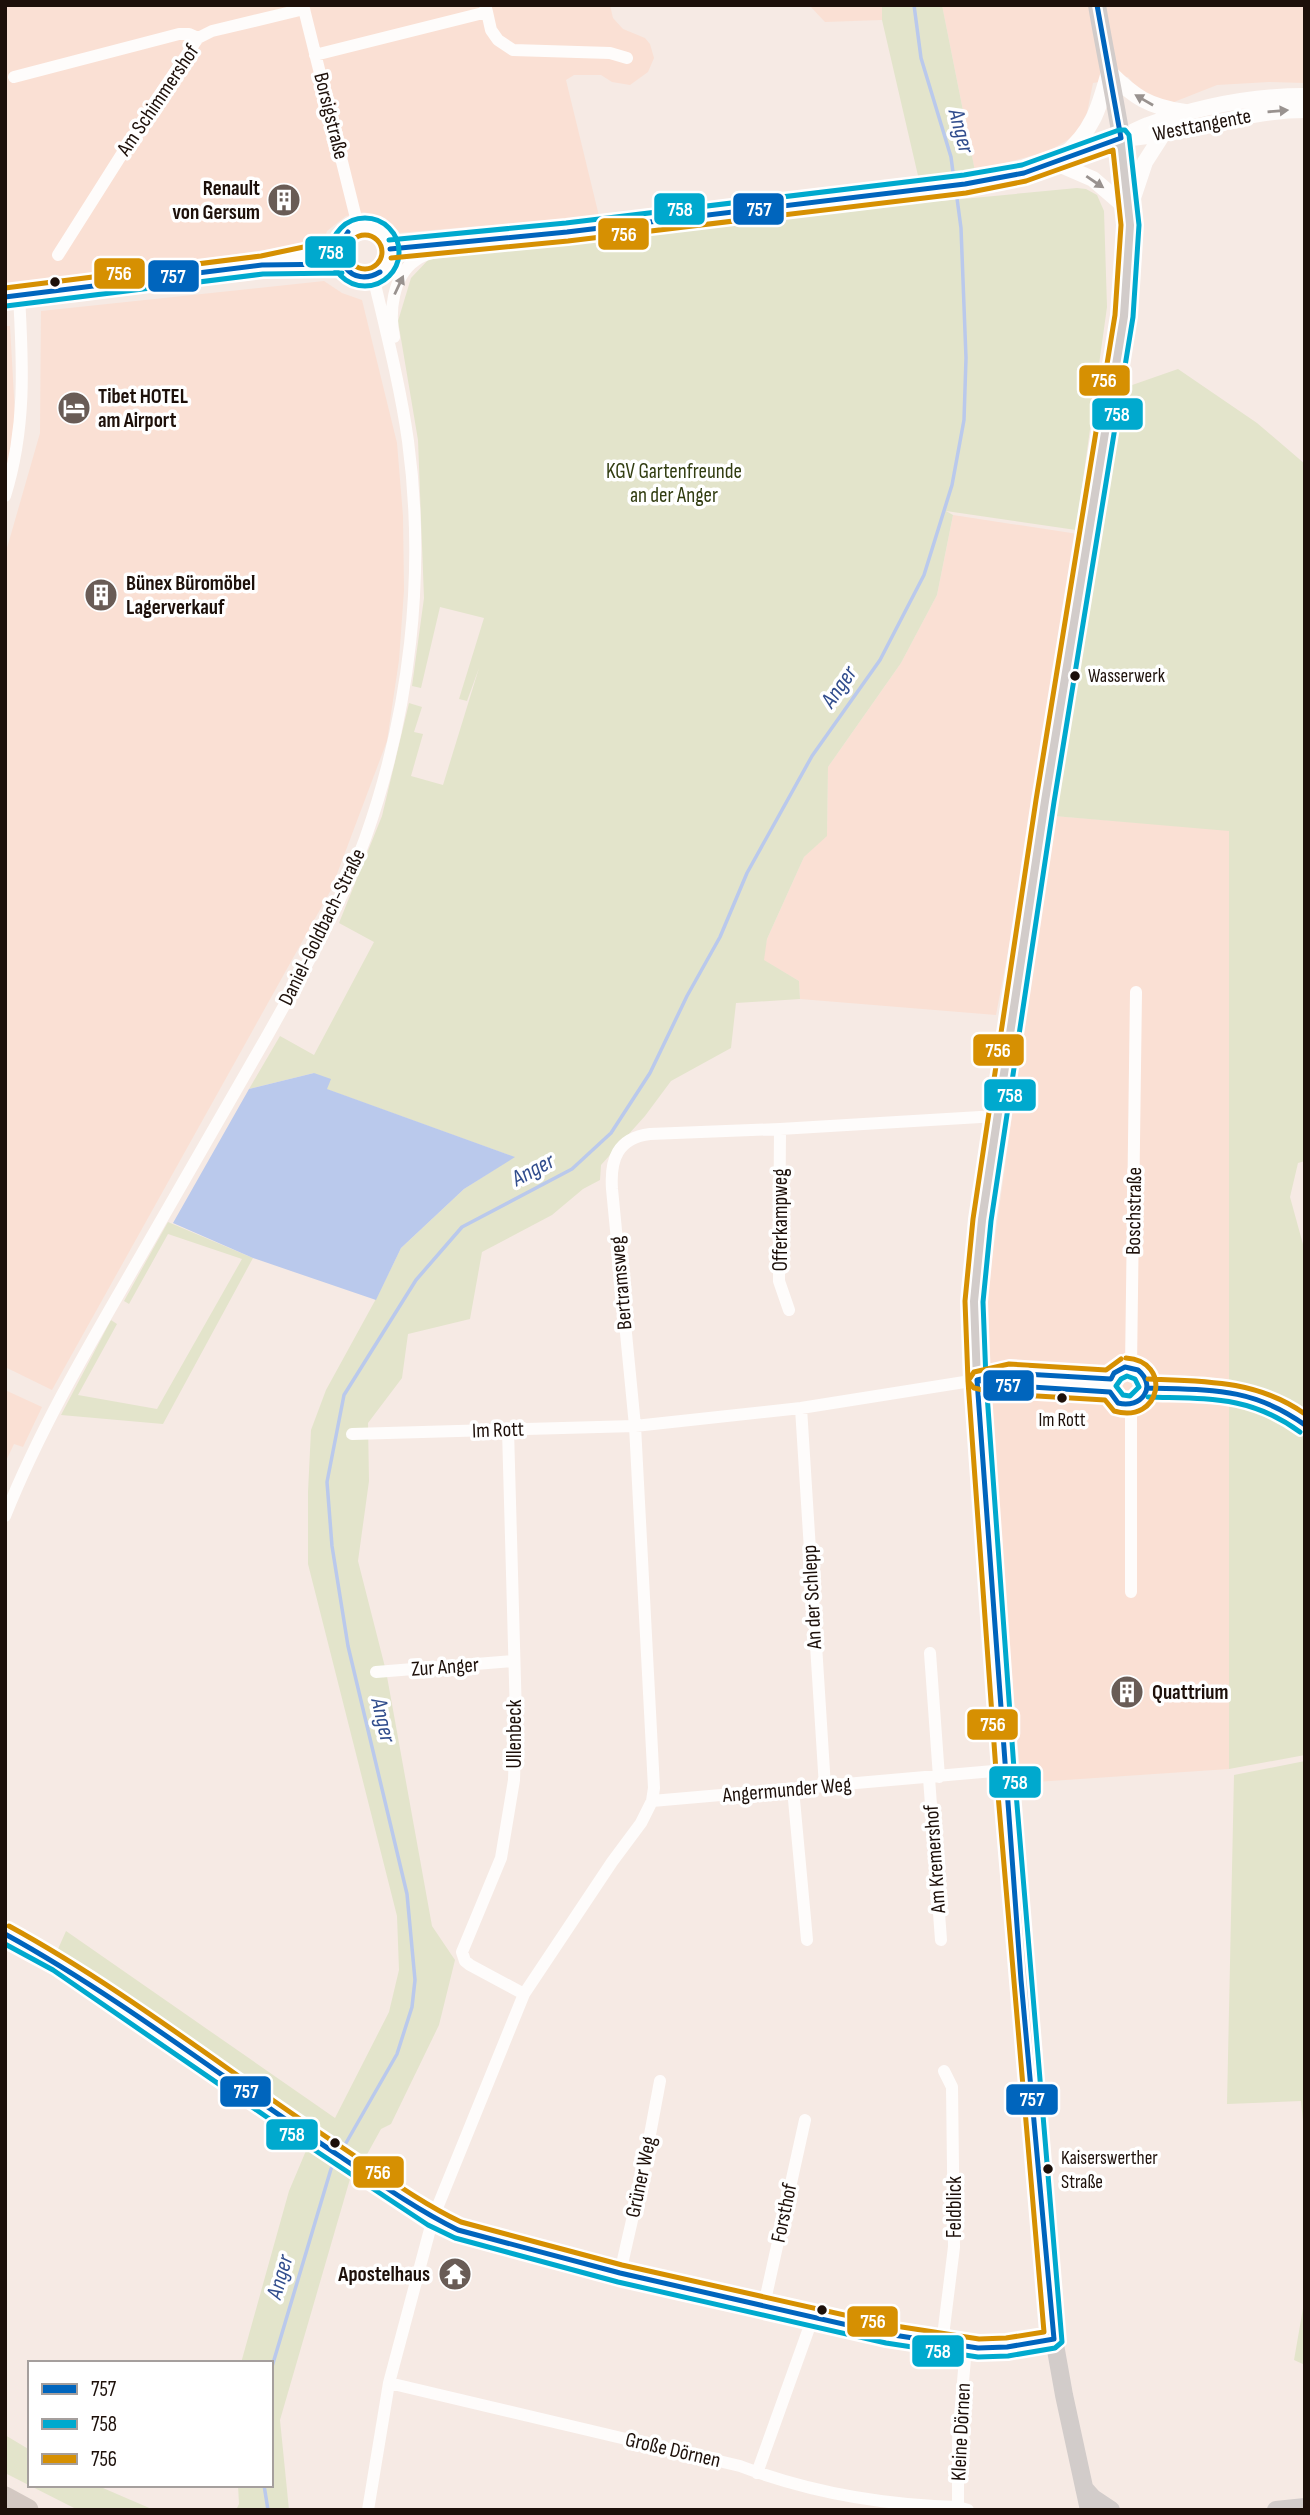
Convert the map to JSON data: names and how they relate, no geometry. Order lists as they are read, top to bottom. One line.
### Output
{"streets":{"street":["Am Schimmershof","Borsigstraße","Westtangente","Daniel-Goldbach-Straße","Boschstraße","Offerkampweg","Bertramsweg","Im Rott","An der Schlepp","Zur Anger","Ullenbeck","Angermunder Weg","Am Kremershof","Grüner Weg","Feldblick","Forsthof","Kleine Dörnen","Große Dörnen"]},"crossings":[["Am Schimmershof","Borsigstraße"],["Borsigstraße","Daniel-Goldbach-Straße"],["Offerkampweg","Bertramsweg"],["Bertramsweg","Im Rott"],["Bertramsweg","Angermunder Weg"],["Im Rott","An der Schlepp"],["Im Rott","Ullenbeck"],["An der Schlepp","Angermunder Weg"],["Zur Anger","Ullenbeck"],["Angermunder Weg","Am Kremershof"],["Kleine Dörnen","Große Dörnen"]],"water":["Anger"],"parks":["KGV Gartenfreunde an der Anger"],"places":{"building":["Renault von Gersum","Bünex Büromöbel Lagerverkauf","Quattrium"],"hotel":["Tibet HOTEL am Airport"],"other":["Wasserwerk","Im Rott","Kaiserswerther Straße"],"temple":["Apostelhaus"]},"lines":["transit line 757","transit line 758","transit line 756"],"legend":["757","758","756"]}
